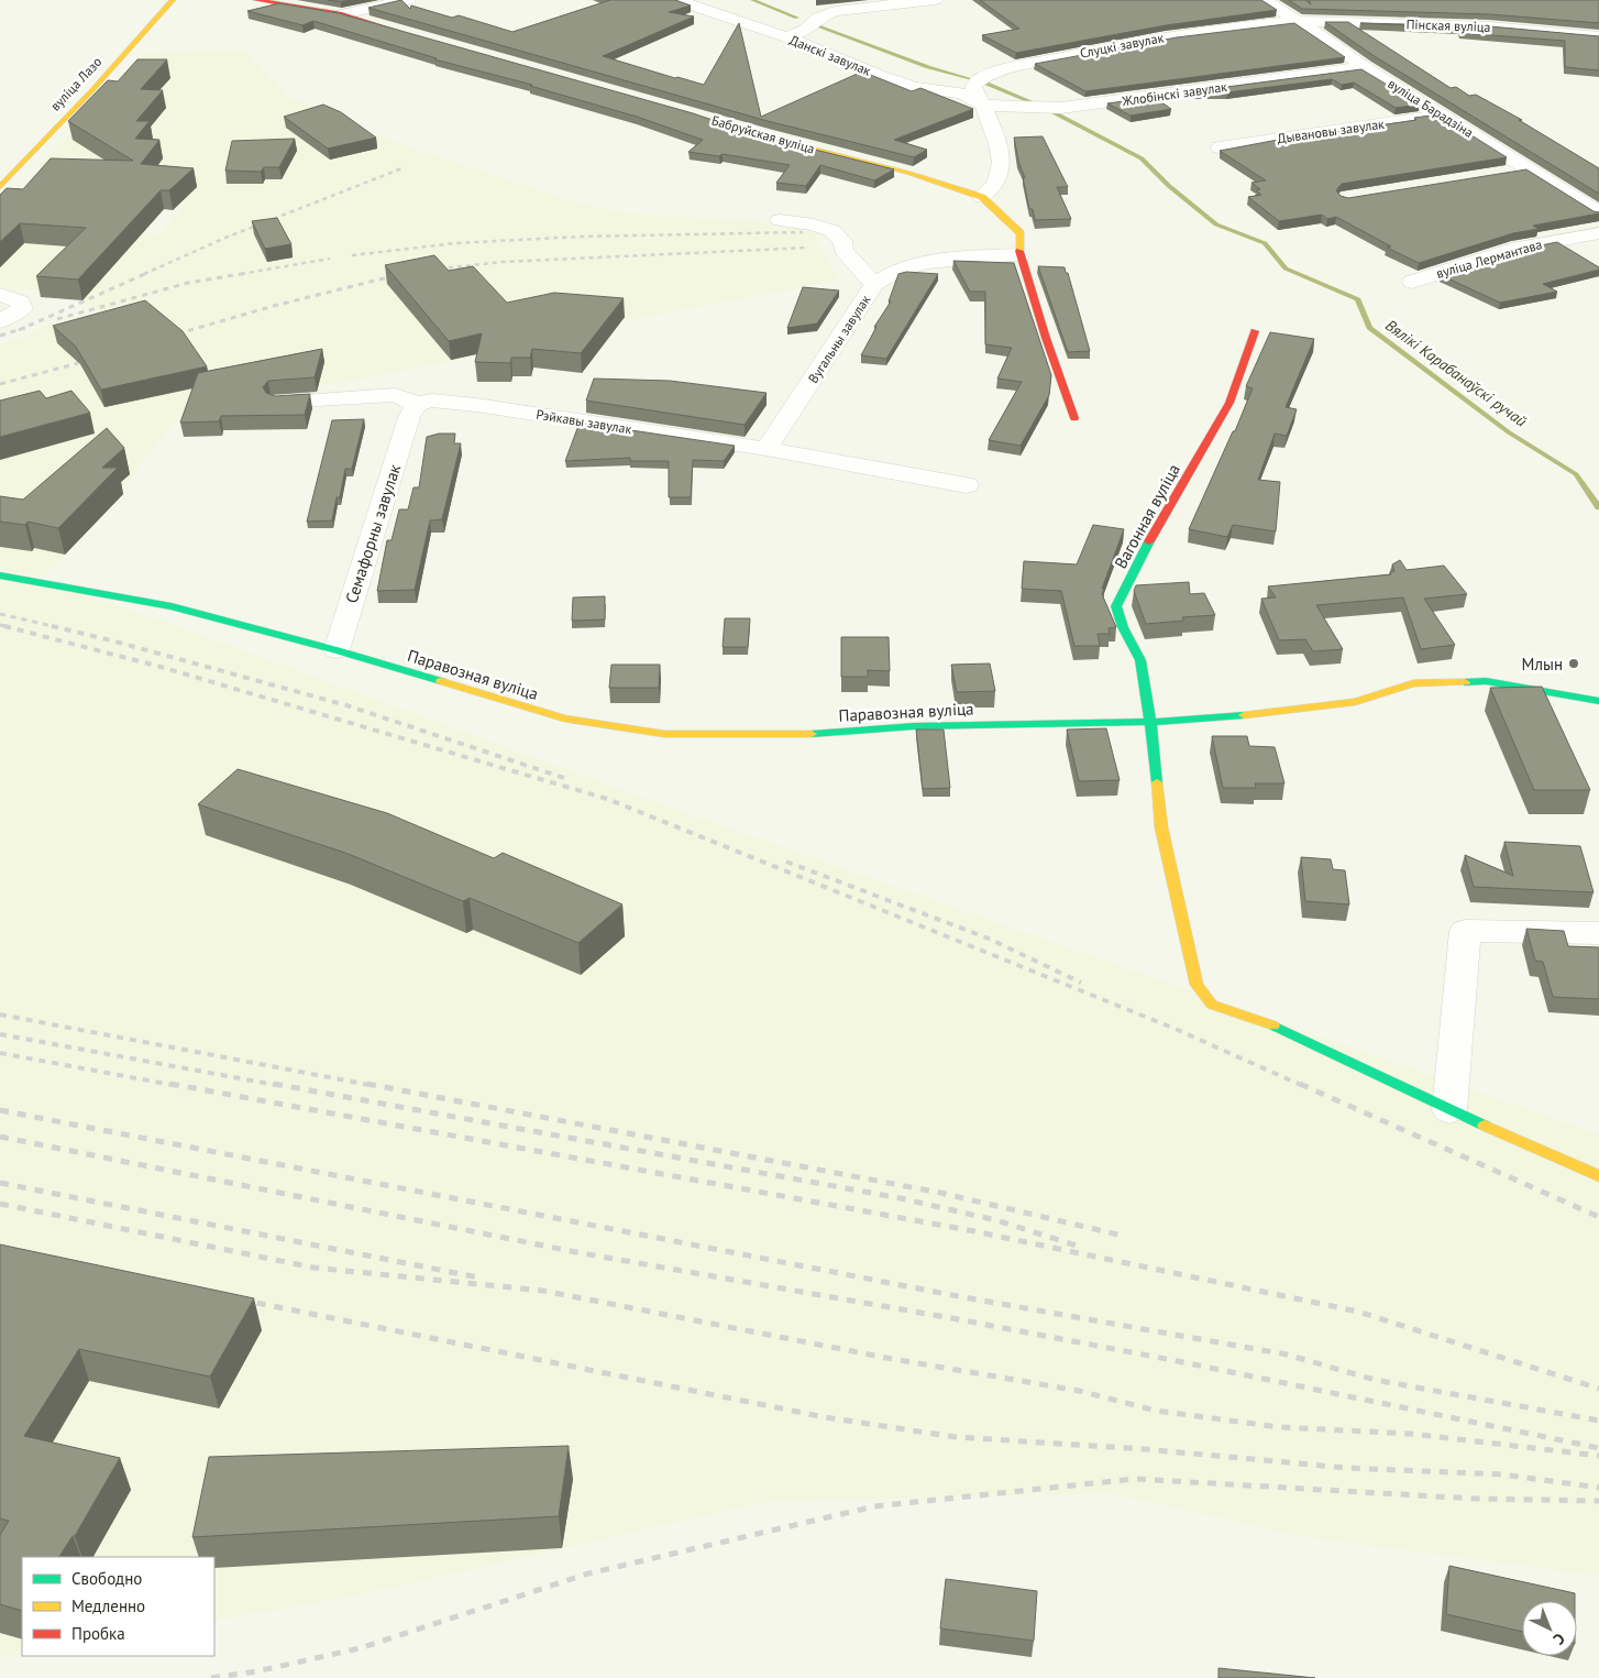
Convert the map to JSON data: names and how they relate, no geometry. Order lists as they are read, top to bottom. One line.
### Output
{"streets":{"street":["Пінская вуліца","Слуцкі завулак","Данскі завулак","вуліца Лазо","Жлобінскі завулак","вуліца Барадзіна","Дывановы завулак","Бабруйская вуліца","вуліца Лермантава","Вугальны завулак","Рэйкавы завулак","Вагонная вуліца","Семафорны завулак","Паравозная вуліца"]},"crossings":[["Пінская вуліца","Слуцкі завулак"],["Пінская вуліца","вуліца Барадзіна"],["Слуцкі завулак","Данскі завулак"],["Слуцкі завулак","Жлобінскі завулак"],["Слуцкі завулак","вуліца Барадзіна"],["Данскі завулак","Жлобінскі завулак"],["Жлобінскі завулак","вуліца Барадзіна"],["вуліца Барадзіна","Дывановы завулак"],["Бабруйская вуліца","Вугальны завулак"],["Вугальны завулак","Рэйкавы завулак"],["Рэйкавы завулак","Семафорны завулак"],["Вагонная вуліца","Паравозная вуліца"],["Семафорны завулак","Паравозная вуліца"]],"water":["Вялікі Карабанаўскі ручай"],"places":["Млын"],"legend":["Свободно","Медленно","Пробка"],"north":"bottom right"}
